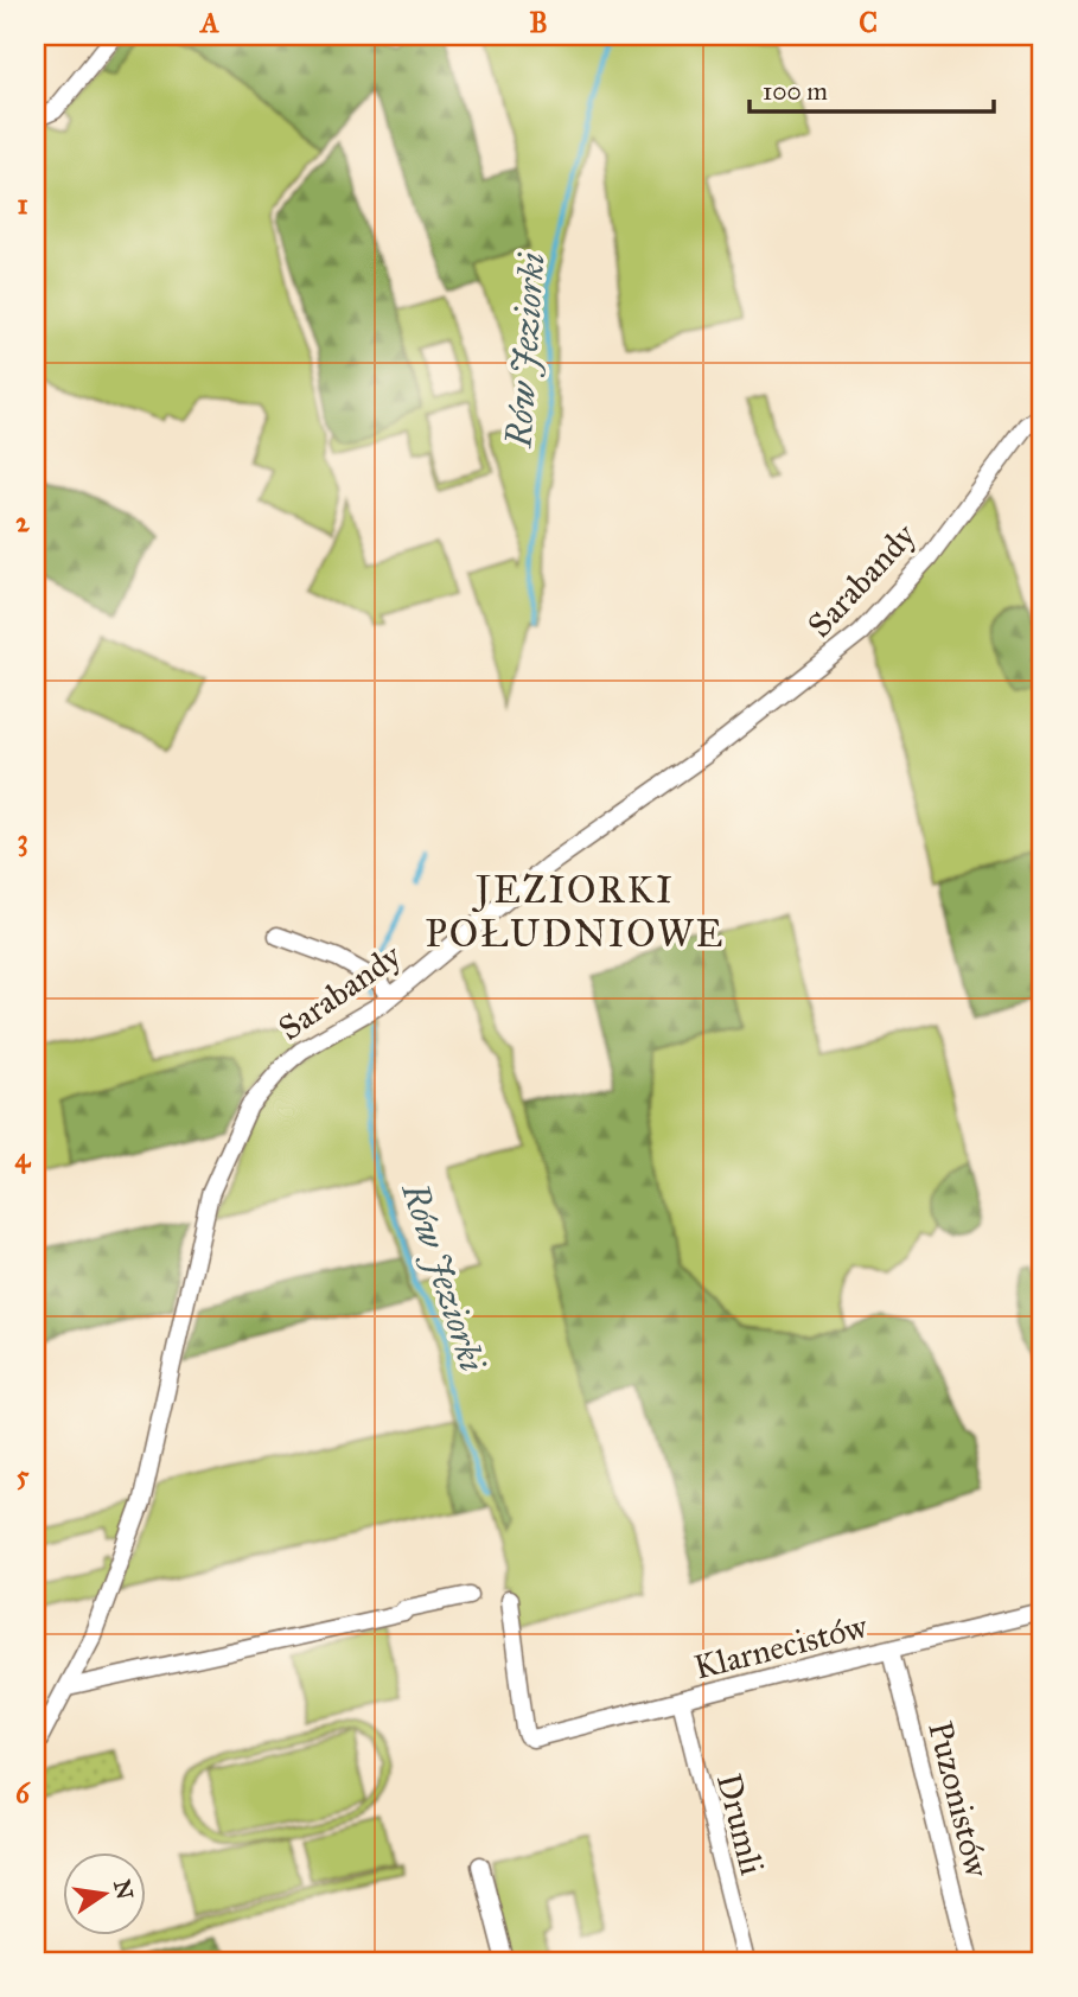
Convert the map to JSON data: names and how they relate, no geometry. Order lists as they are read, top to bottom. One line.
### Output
{"streets":{"street":["Sarabandy","Klarnecistów","Puzonistów","Drumli"]},"crossings":[["Klarnecistów","Puzonistów"],["Klarnecistów","Drumli"]],"districts":["JEZIORKI POŁUDNIOWE"],"water":["Rów Jeziorki"],"scale_bar":"100 m","north":"right","grid":{"columns":["A","B","C"],"rows":["1","2","3","4","5","6"]}}
